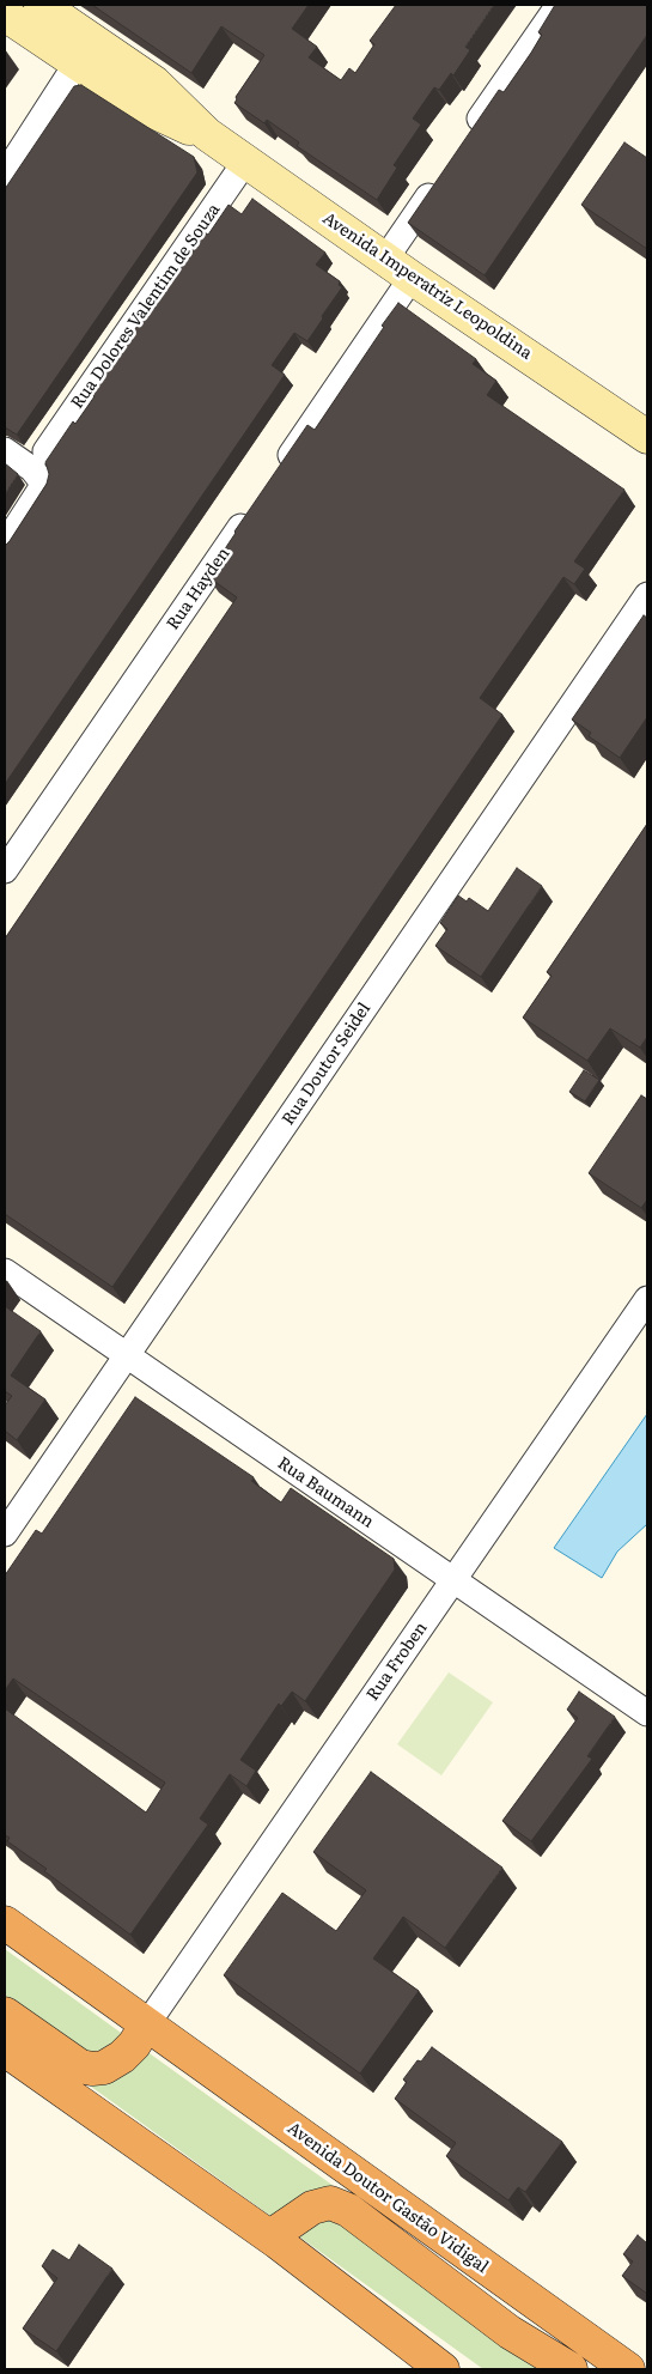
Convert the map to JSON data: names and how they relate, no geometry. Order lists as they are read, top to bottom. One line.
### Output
{"streets":{"highway":["Avenida Doutor Gastão Vidigal"],"main road":["Avenida Imperatriz Leopoldina"],"street":["Rua Dolores Valentim de Souza","Rua Hayden","Rua Doutor Seidel","Rua Baumann","Rua Froben"]},"crossings":[["Avenida Imperatriz Leopoldina","Rua Dolores Valentim de Souza"],["Rua Doutor Seidel","Rua Baumann"],["Rua Baumann","Rua Froben"],["Rua Froben","Avenida Doutor Gastão Vidigal"]]}
